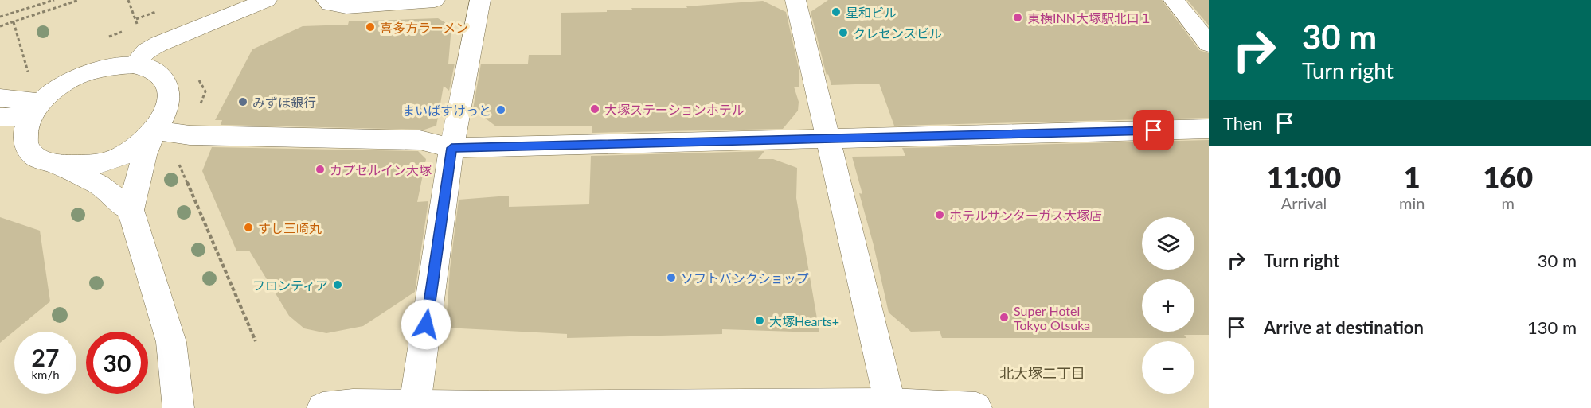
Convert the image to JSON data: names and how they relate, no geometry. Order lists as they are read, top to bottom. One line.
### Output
{"districts":["北大塚二丁目"],"places":["星和ビル","東横INN大塚駅北口１","喜多方ラーメン","クレセンスビル","みずほ銀行","大塚ステーションホテル","まいばすけっと","カプセルイン大塚","ホテルサンターガス大塚店","すし三崎丸","ソフトバンクショップ","フロンティア","Super Hotel Tokyo Otsuka","大塚Hearts+"],"page":{"turn":["30 m","Turn right"],"then":"Then","eta":["11:00","Arrival","1","min","160","m"],"map_buttons":["+","−"],"list":[{"name":"Turn right","value":"30 m"},{"name":"Arrive at destination","value":"130 m"}],"speed":"27 km/h","limit":"30"}}
